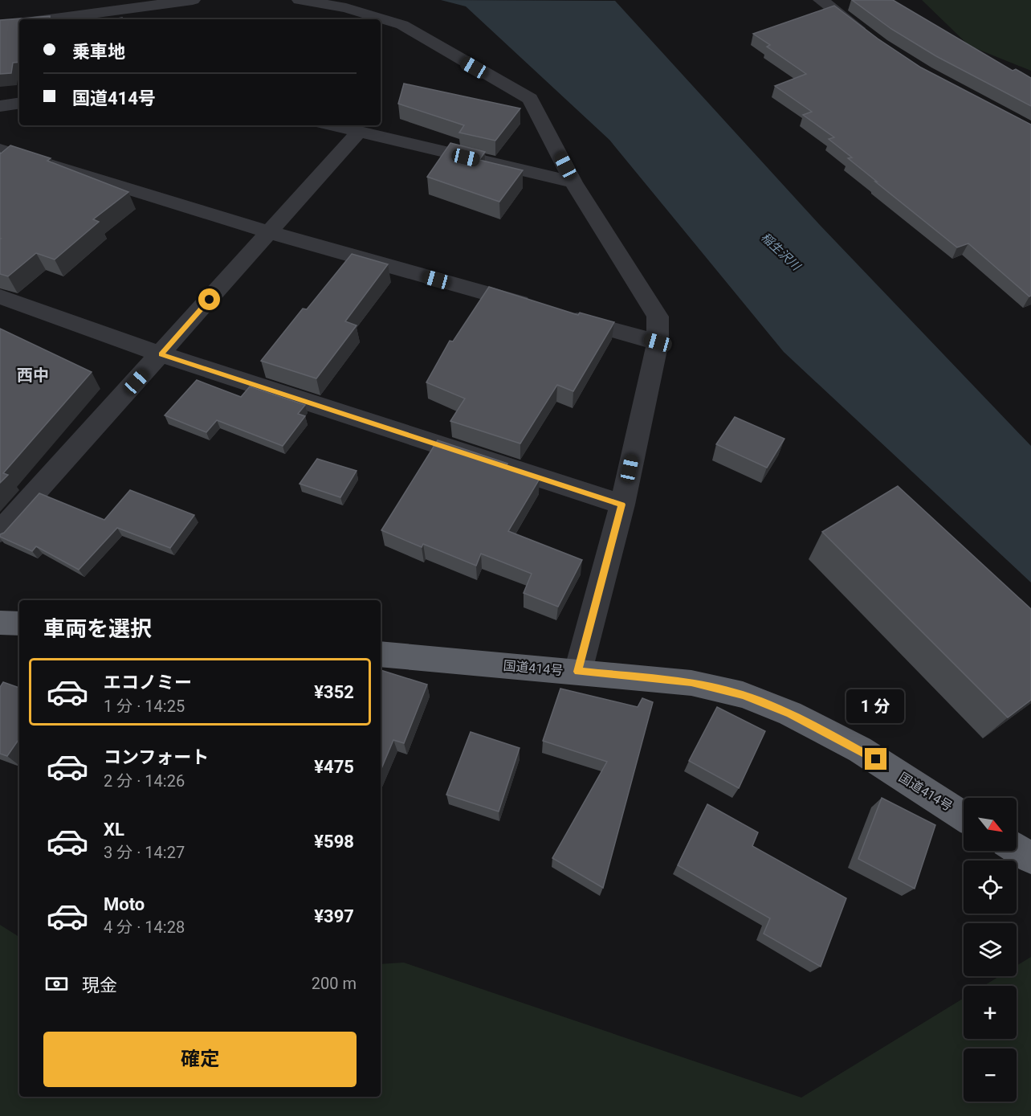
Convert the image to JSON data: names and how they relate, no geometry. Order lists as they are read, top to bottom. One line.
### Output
{"streets":{"highway":["国道414号"]},"districts":["西中"],"water":["稲生沢川"],"north":"bottom right","page":{"banner":["乗車地","国道414号"],"heading":"車両を選択","list":[{"name":"エコノミー","note":"1 分 · 14:25","value":"¥352"},{"name":"コンフォート","note":"2 分 · 14:26","value":"¥475"},{"name":"XL","note":"3 分 · 14:27","value":"¥598"},{"name":"Moto","note":"4 分 · 14:28","value":"¥397"}],"bubble":"1 分","map_buttons":["+","−"],"pay":["現金","200 m"],"buttons":"確定"}}
